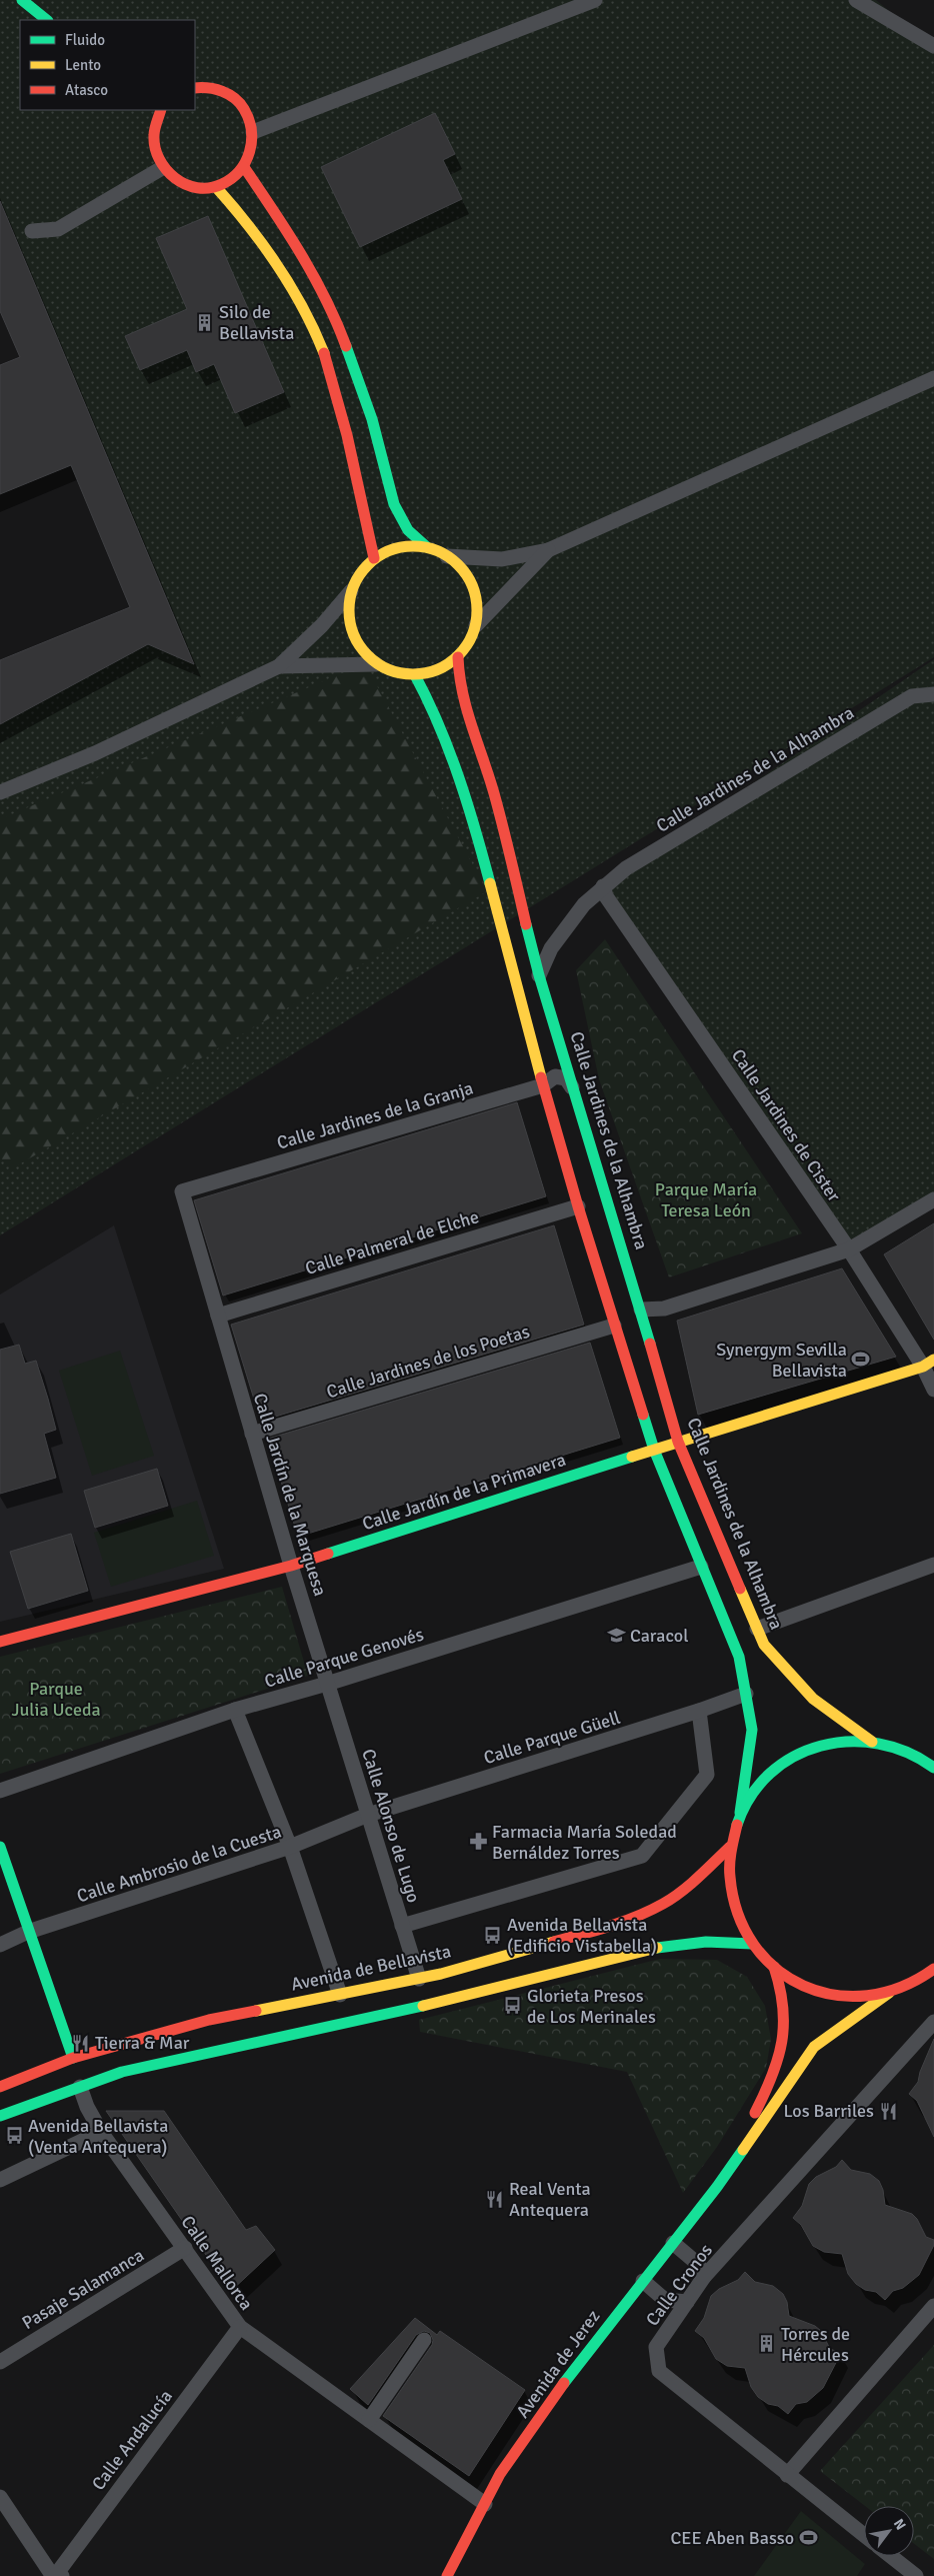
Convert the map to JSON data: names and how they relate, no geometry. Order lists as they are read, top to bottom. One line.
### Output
{"streets":{"street":["Calle Jardines de la Alhambra","Calle Jardines de la Granja","Calle Jardines de Cister","Calle Palmeral de Elche","Calle Jardines de los Poetas","Calle Jardín de la Primavera","Calle Jardín de la Marquesa","Calle Parque Genovés","Calle Parque Güell","Calle Alonso de Lugo","Calle Ambrosio de la Cuesta","Avenida de Bellavista","Calle Mallorca","Calle Cronos","Pasaje Salamanca","Avenida de Jerez","Calle Andalucía"]},"crossings":[["Calle Jardines de la Alhambra","Calle Jardines de la Granja"],["Calle Jardines de la Alhambra","Calle Jardines de Cister"],["Calle Jardines de la Alhambra","Calle Jardín de la Primavera"],["Calle Jardines de la Granja","Calle Jardín de la Marquesa"],["Calle Jardines de Cister","Calle Jardín de la Primavera"],["Calle Palmeral de Elche","Calle Jardín de la Marquesa"],["Calle Jardines de los Poetas","Calle Jardín de la Marquesa"],["Calle Jardín de la Primavera","Calle Jardín de la Marquesa"],["Calle Jardín de la Marquesa","Calle Parque Genovés"],["Calle Jardín de la Marquesa","Calle Alonso de Lugo"],["Calle Parque Genovés","Calle Alonso de Lugo"],["Calle Parque Güell","Calle Alonso de Lugo"],["Calle Parque Güell","Calle Ambrosio de la Cuesta"],["Calle Parque Güell","Avenida de Bellavista"],["Calle Alonso de Lugo","Calle Ambrosio de la Cuesta"],["Calle Alonso de Lugo","Avenida de Bellavista"],["Calle Mallorca","Pasaje Salamanca"],["Calle Mallorca","Avenida de Jerez"],["Calle Mallorca","Calle Andalucía"]],"parks":["Parque María Teresa León","Parque Julia Uceda"],"places":{"building":["Silo de Bellavista","Torres de Hércules"],"sports":["Synergym Sevilla Bellavista","CEE Aben Basso"],"school or university":["Caracol"],"pharmacy":["Farmacia María Soledad Bernáldez Torres"],"bus stop":["Avenida Bellavista (Edificio Vistabella)","Glorieta Presos de Los Merinales","Avenida Bellavista (Venta Antequera)"],"restaurant":["Tierra & Mar","Los Barriles","Real Venta Antequera"]},"legend":["Fluido","Lento","Atasco"],"north":"top right"}
